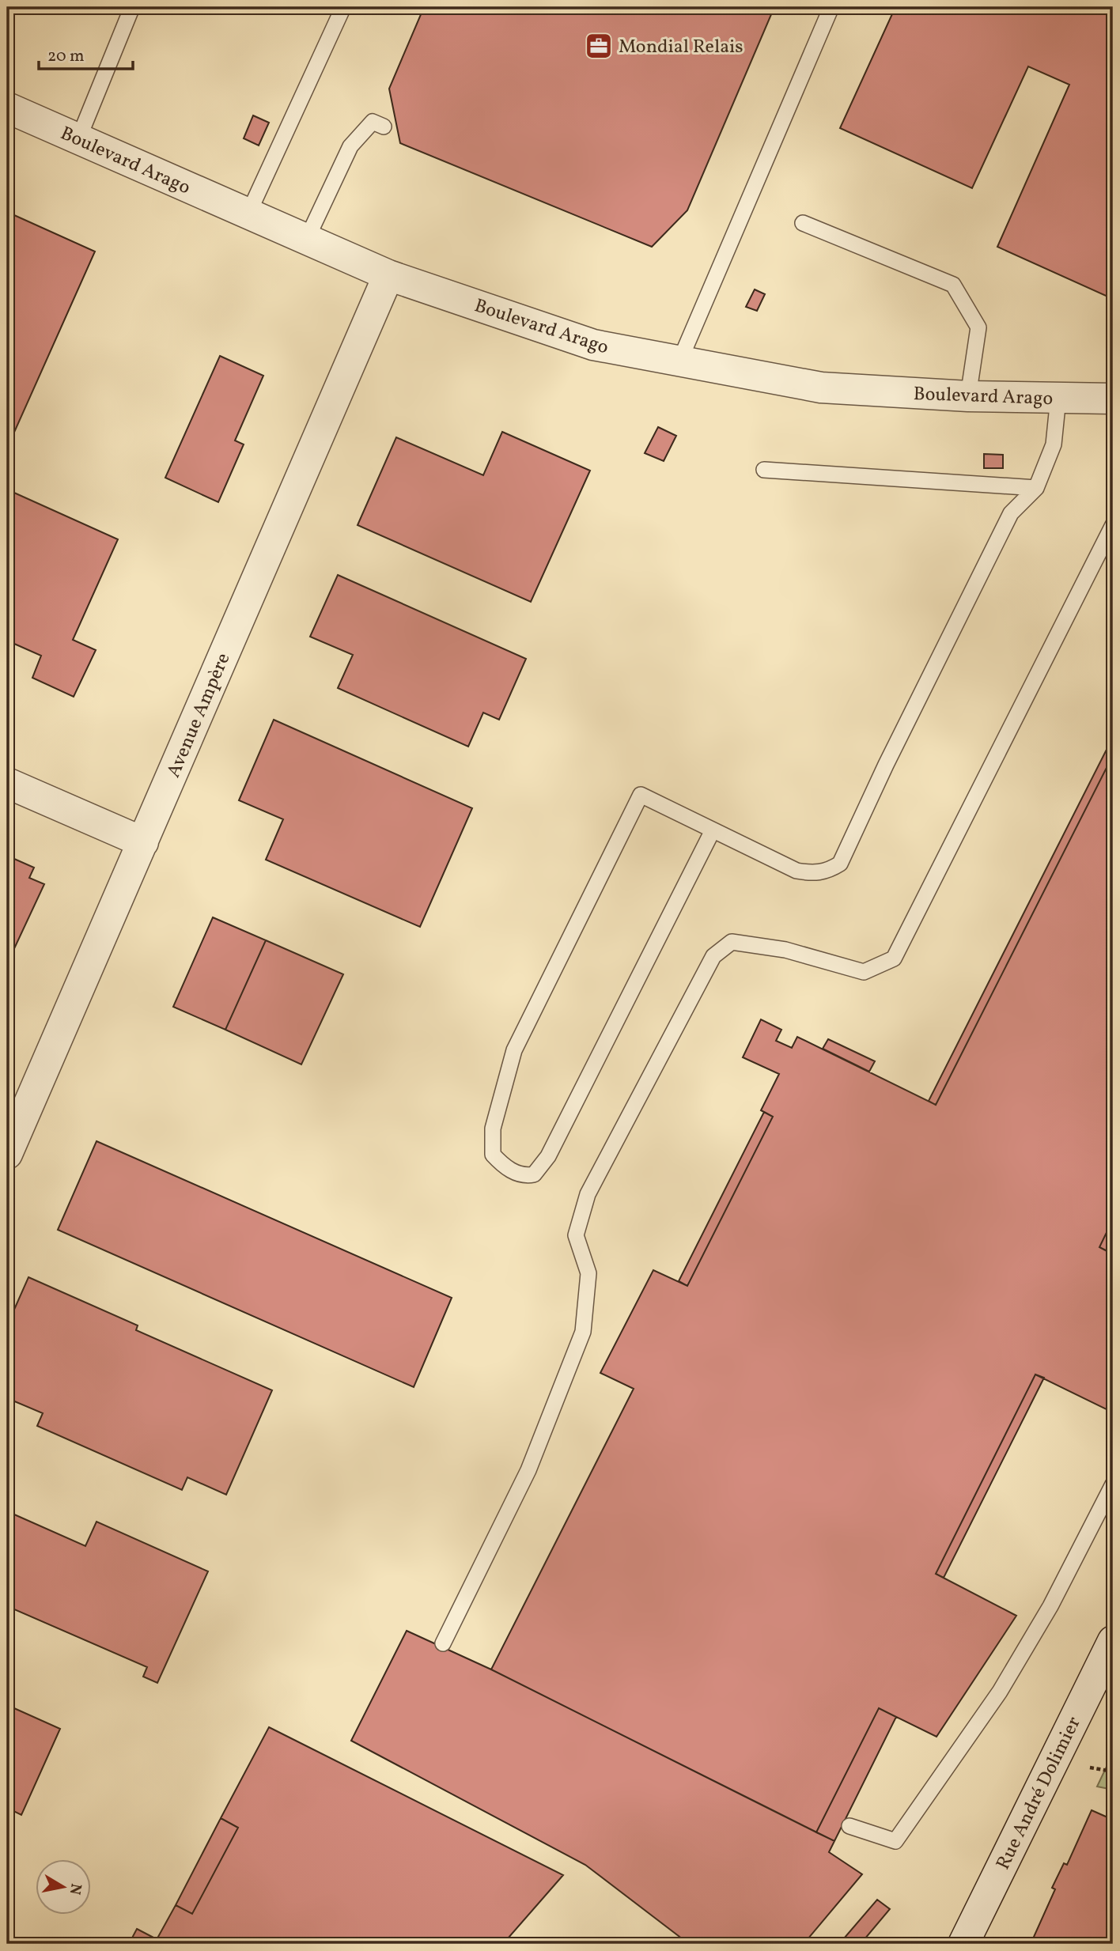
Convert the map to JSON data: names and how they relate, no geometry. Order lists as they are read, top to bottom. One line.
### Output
{"streets":{"street":["Boulevard Arago","Avenue Ampère","Rue André Dolimier"]},"crossings":[["Boulevard Arago","Avenue Ampère"]],"places":{"office":["Mondial Relais"]},"scale_bar":"20 m","north":"right"}
